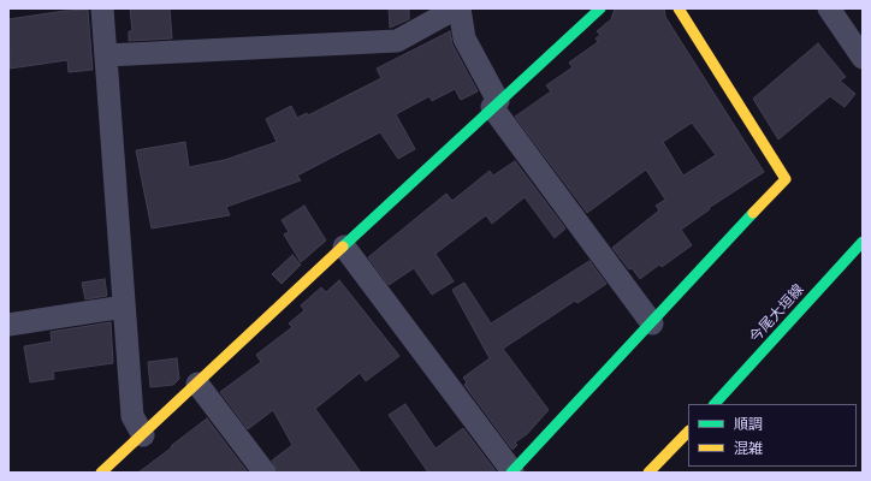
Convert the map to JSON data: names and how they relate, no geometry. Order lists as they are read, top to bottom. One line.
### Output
{"streets":{"street":["今尾大垣線"]},"legend":["順調","混雑"]}
